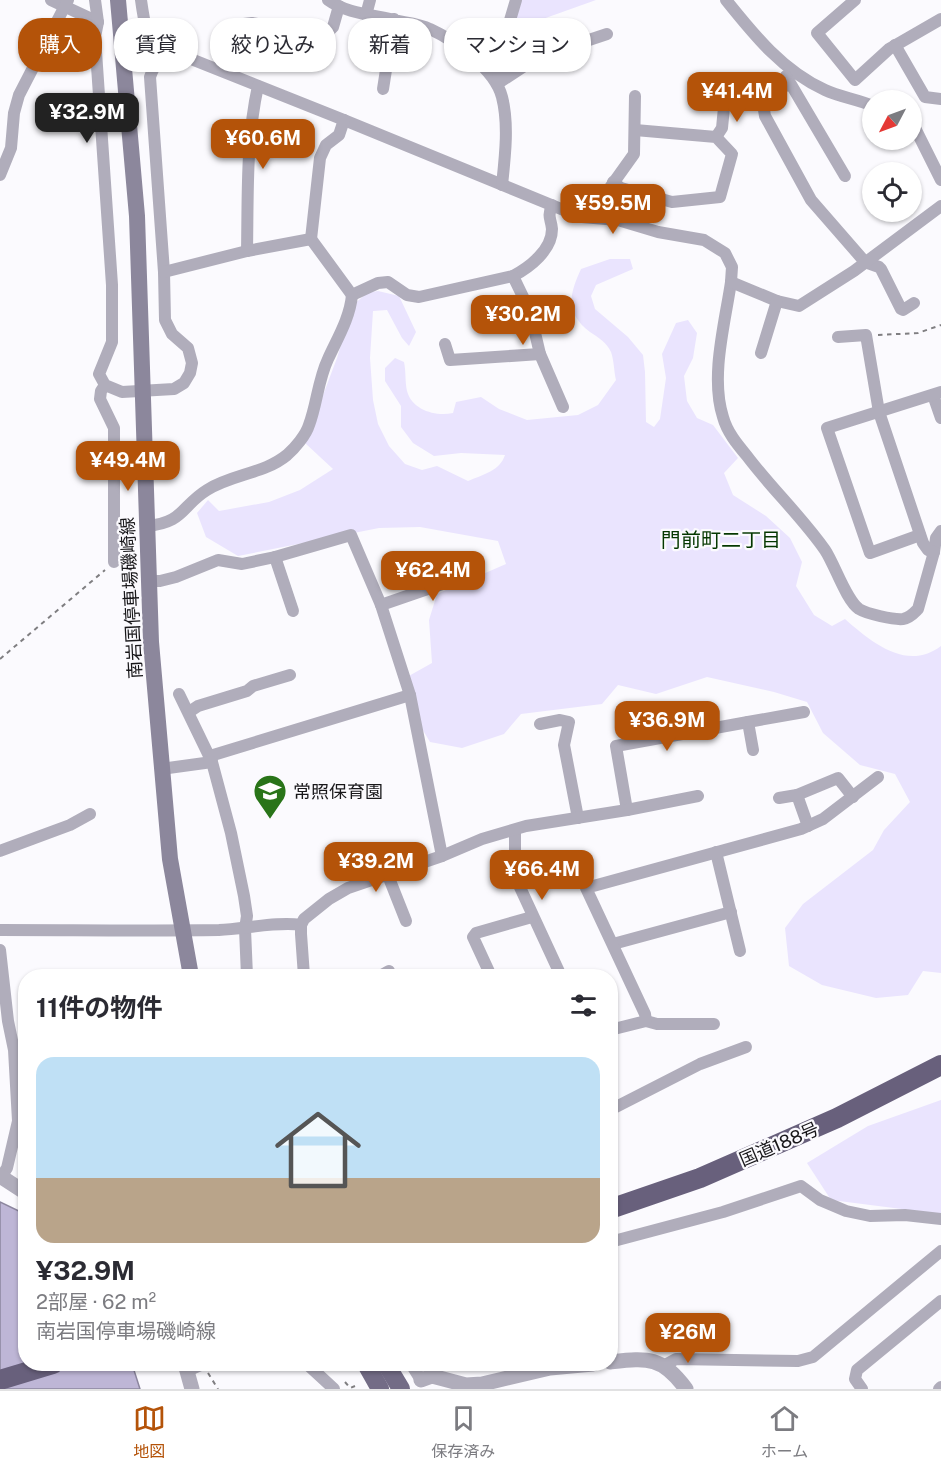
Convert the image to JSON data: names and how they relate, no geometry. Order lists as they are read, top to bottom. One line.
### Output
{"streets":{"highway":["国道188号"],"main road":["南岩国停車場磯崎線"]},"districts":["門前町二丁目"],"places":{"school or university":["常照保育園"]},"north":"bottom left","page":{"chip":["購入","賃貸","絞り込み","新着","マンション"],"price":["¥41.4M","¥32.9M","¥60.6M","¥59.5M","¥30.2M","¥49.4M","¥62.4M","¥36.9M","¥39.2M","¥66.4M","¥26M"],"heading":"11件の物件","list":[{"name":"¥32.9M","note":"2部屋 · 62 m² · 南岩国停車場磯崎線"}],"tabs":["地図","保存済み","ホーム"]}}
